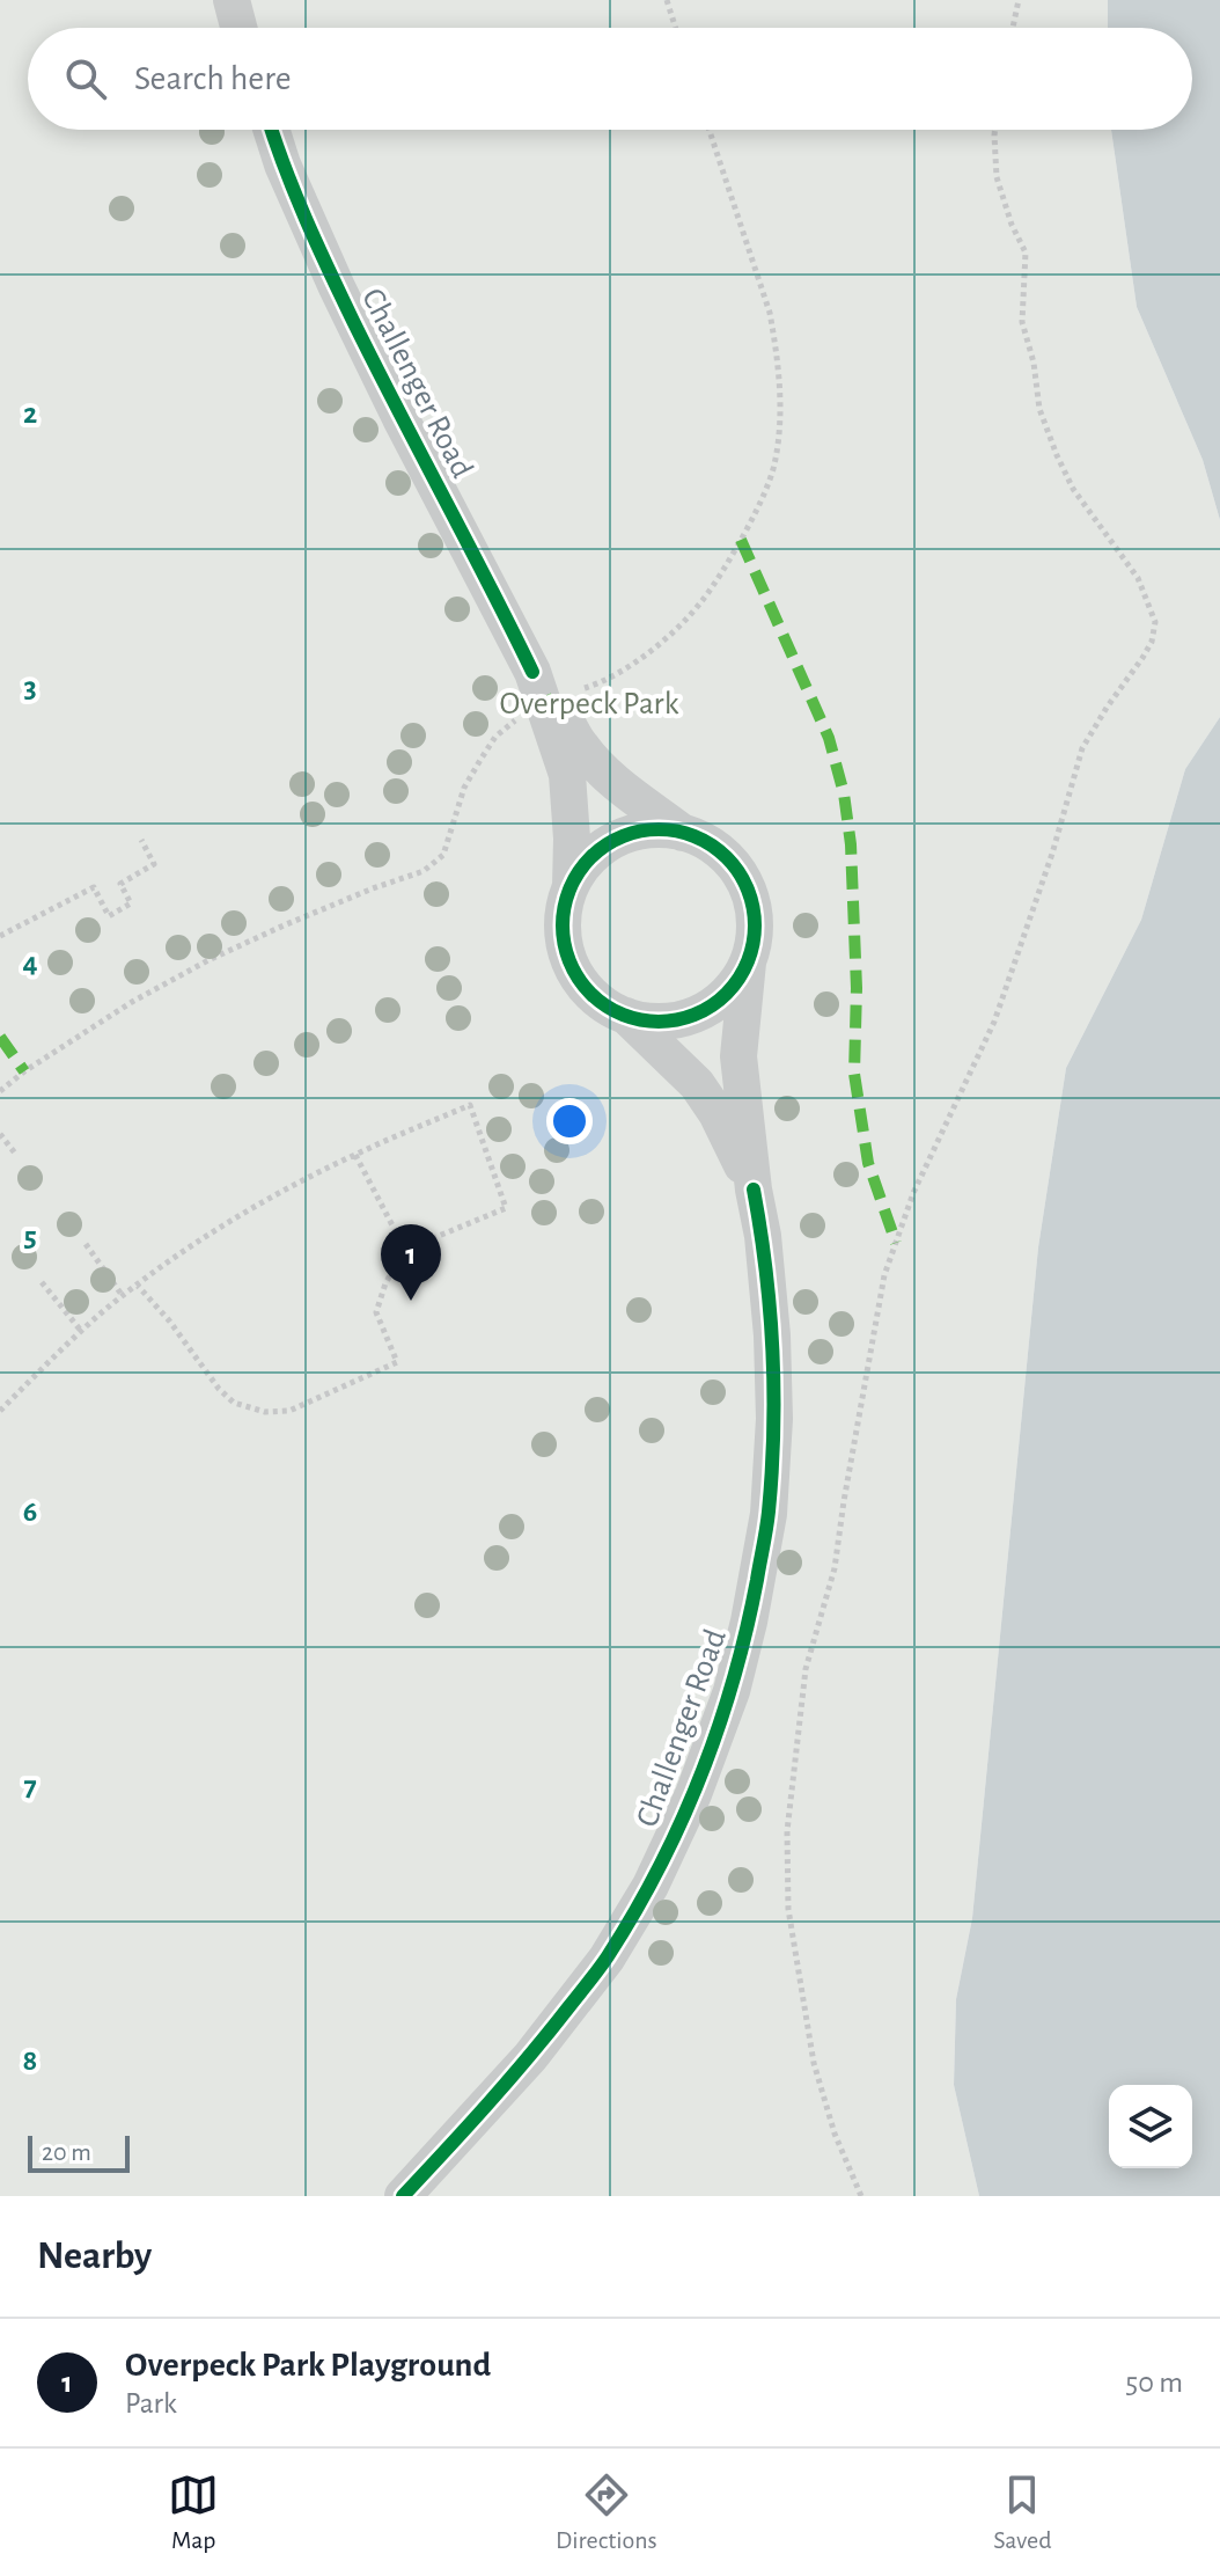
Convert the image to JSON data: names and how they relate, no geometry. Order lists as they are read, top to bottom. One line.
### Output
{"streets":{"street":["Challenger Road"]},"parks":["Overpeck Park"],"scale_bar":"20 m","page":{"search":"Search here","pins":"1","scale":"20 m","heading":"Nearby","list":[{"mark":"1","name":"Overpeck Park Playground","note":"Park","value":"50 m"}],"nav":["Map","Directions","Saved"]},"grid":{"rows":["2","3","4","5","6","7","8"]}}
